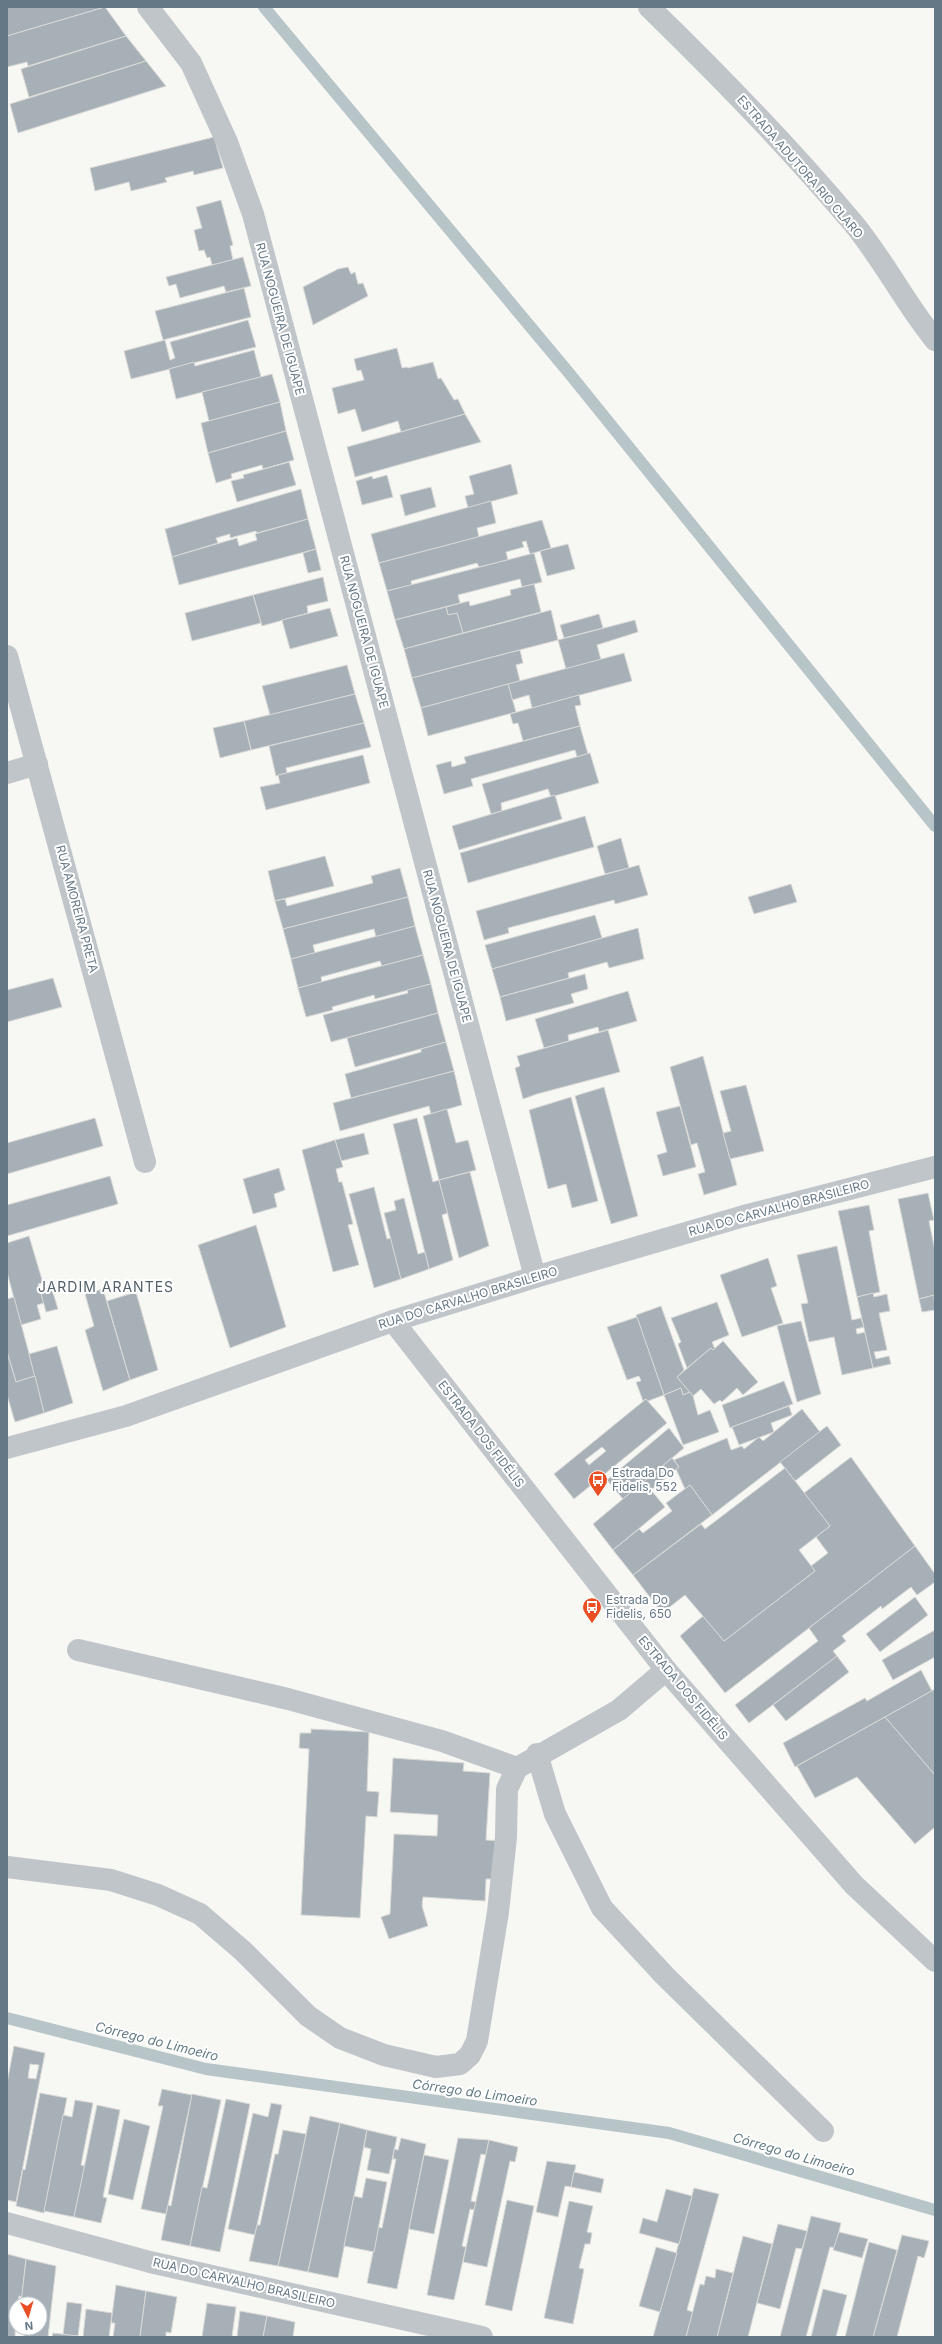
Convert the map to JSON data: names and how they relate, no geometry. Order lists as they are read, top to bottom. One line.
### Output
{"streets":{"street":["ESTRADA ADUTORA RIO CLARO","RUA NOGUEIRA DE IGUAPE","RUA AMOREIRA PRETA","RUA DO CARVALHO BRASILEIRO","ESTRADA DOS FIDÉLIS"]},"crossings":[["RUA NOGUEIRA DE IGUAPE","RUA DO CARVALHO BRASILEIRO"],["RUA DO CARVALHO BRASILEIRO","ESTRADA DOS FIDÉLIS"]],"districts":["JARDIM ARANTES"],"water":["Córrego do Limoeiro"],"places":{"bus stop":["Estrada Do Fidelis, 552","Estrada Do Fidelis, 650"]},"north":"bottom"}
